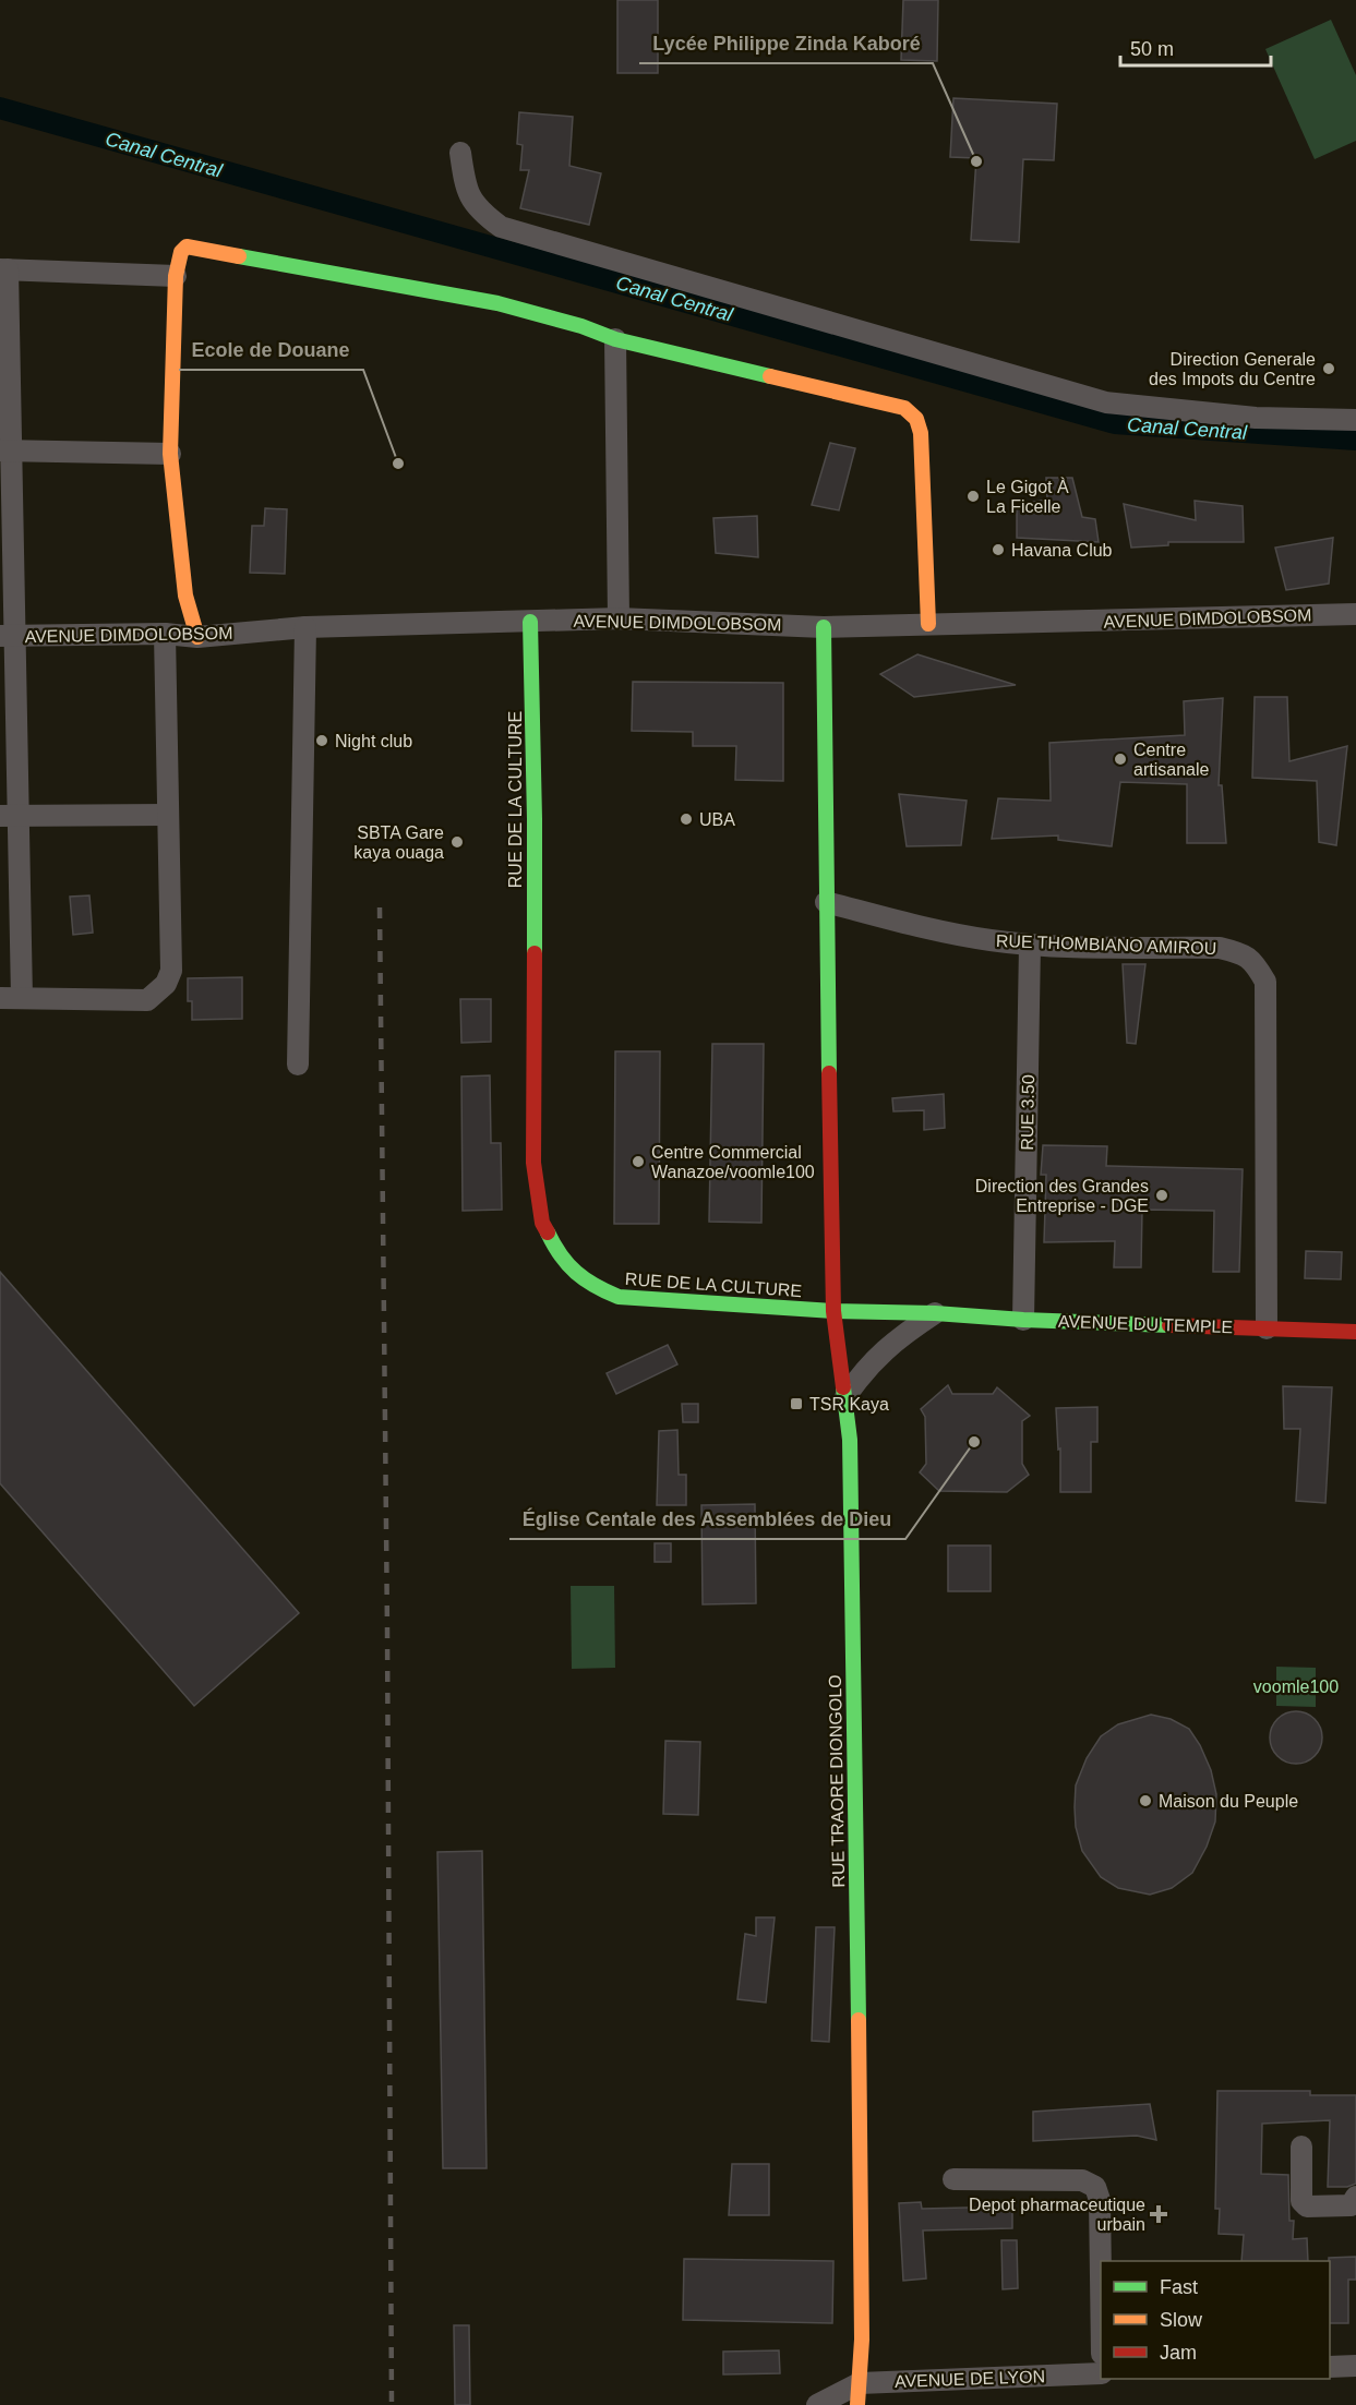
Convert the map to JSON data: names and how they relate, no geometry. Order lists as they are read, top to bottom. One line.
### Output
{"streets":{"street":["AVENUE DIMDOLOBSOM","RUE DE LA CULTURE","RUE THOMBIANO AMIROU","RUE 3.50","AVENUE DU TEMPLE","RUE TRAORE DIONGOLO","AVENUE DE LYON"]},"crossings":[["AVENUE DIMDOLOBSOM","RUE DE LA CULTURE"],["RUE DE LA CULTURE","AVENUE DU TEMPLE"],["RUE DE LA CULTURE","RUE TRAORE DIONGOLO"],["RUE THOMBIANO AMIROU","RUE 3.50"],["RUE THOMBIANO AMIROU","AVENUE DU TEMPLE"],["RUE 3.50","AVENUE DU TEMPLE"],["AVENUE DU TEMPLE","RUE TRAORE DIONGOLO"],["RUE TRAORE DIONGOLO","AVENUE DE LYON"]],"water":["Canal Central"],"parks":["voomle100"],"places":{"other":["Lycée Philippe Zinda Kaboré","Direction Generale des Impots du Centre","Ecole de Douane","Le Gigot À La Ficelle","Havana Club","Night club","Centre artisanale","UBA","SBTA Gare kaya ouaga","Centre Commercial Wanazoe/voomle100","Direction des Grandes Entreprise - DGE","Église Centale des Assemblées de Dieu","Maison du Peuple"],"transit":["TSR Kaya"],"health":["Depot pharmaceutique urbain"]},"legend":["Fast","Slow","Jam"],"scale_bar":"50 m"}
